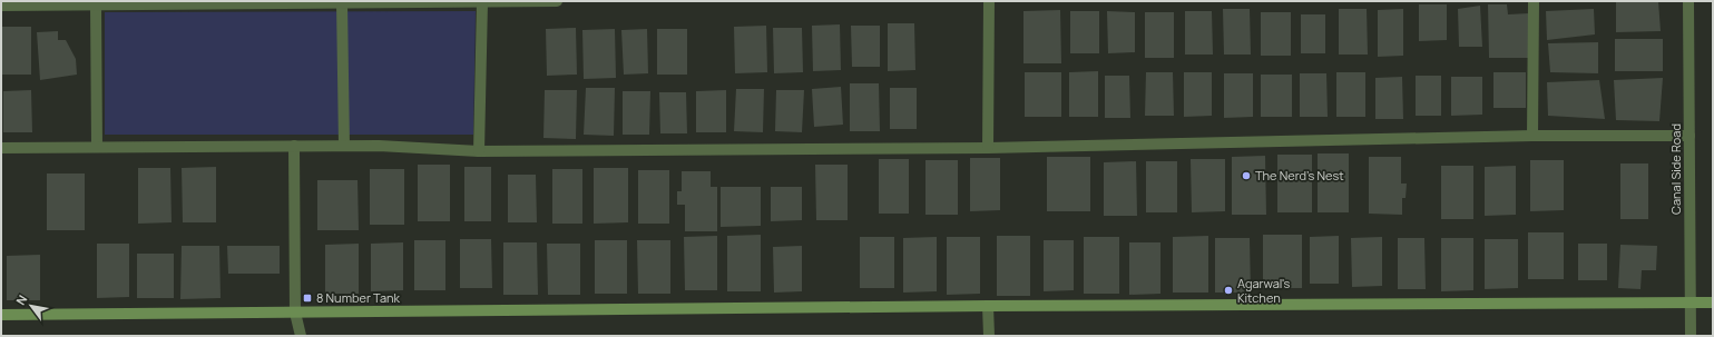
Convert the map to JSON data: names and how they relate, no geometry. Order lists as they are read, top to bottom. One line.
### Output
{"streets":{"street":["Canal Side Road"]},"places":{"other":["The Nerd's Nest","Agarwal's Kitchen"],"transit":["8 Number Tank"]},"north":"top left"}
